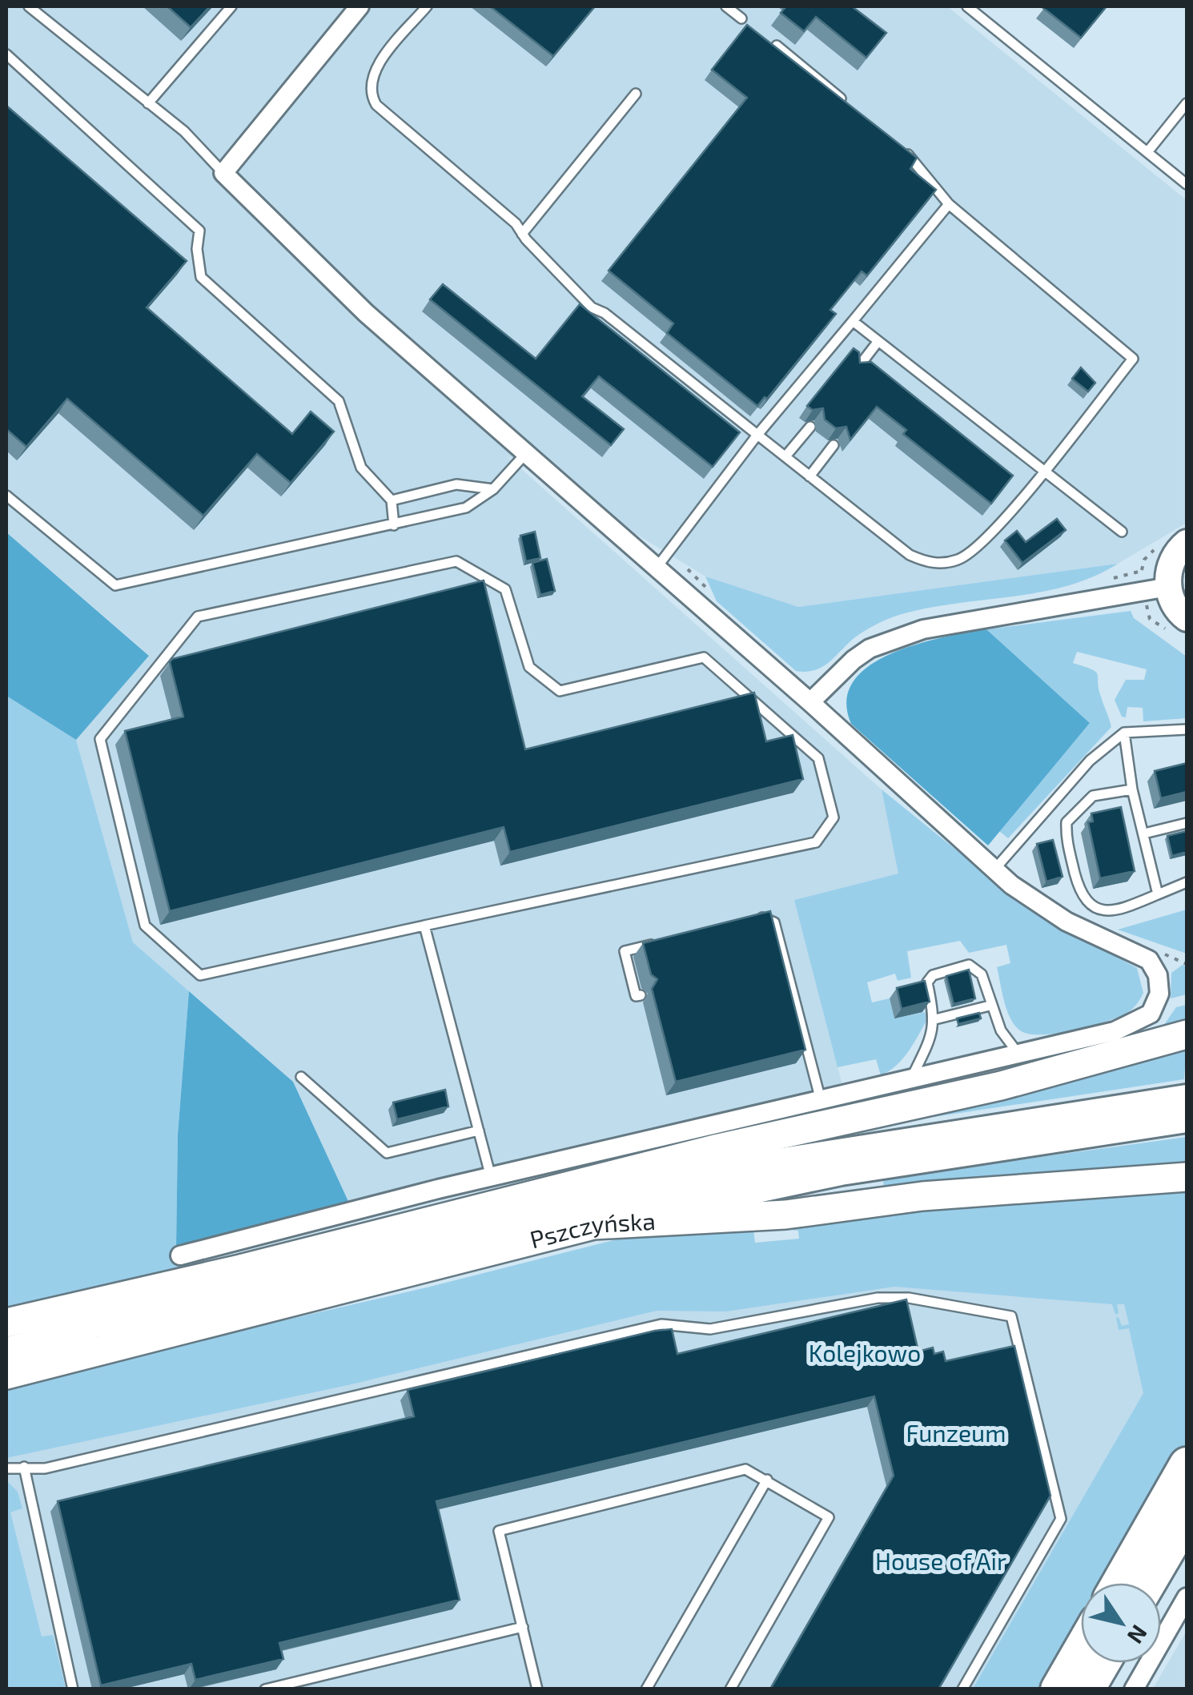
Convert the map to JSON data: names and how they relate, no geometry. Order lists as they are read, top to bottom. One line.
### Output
{"streets":{"main road":["Pszczyńska"]},"parks":["Kolejkowo","Funzeum","House of Air"],"north":"bottom right"}
